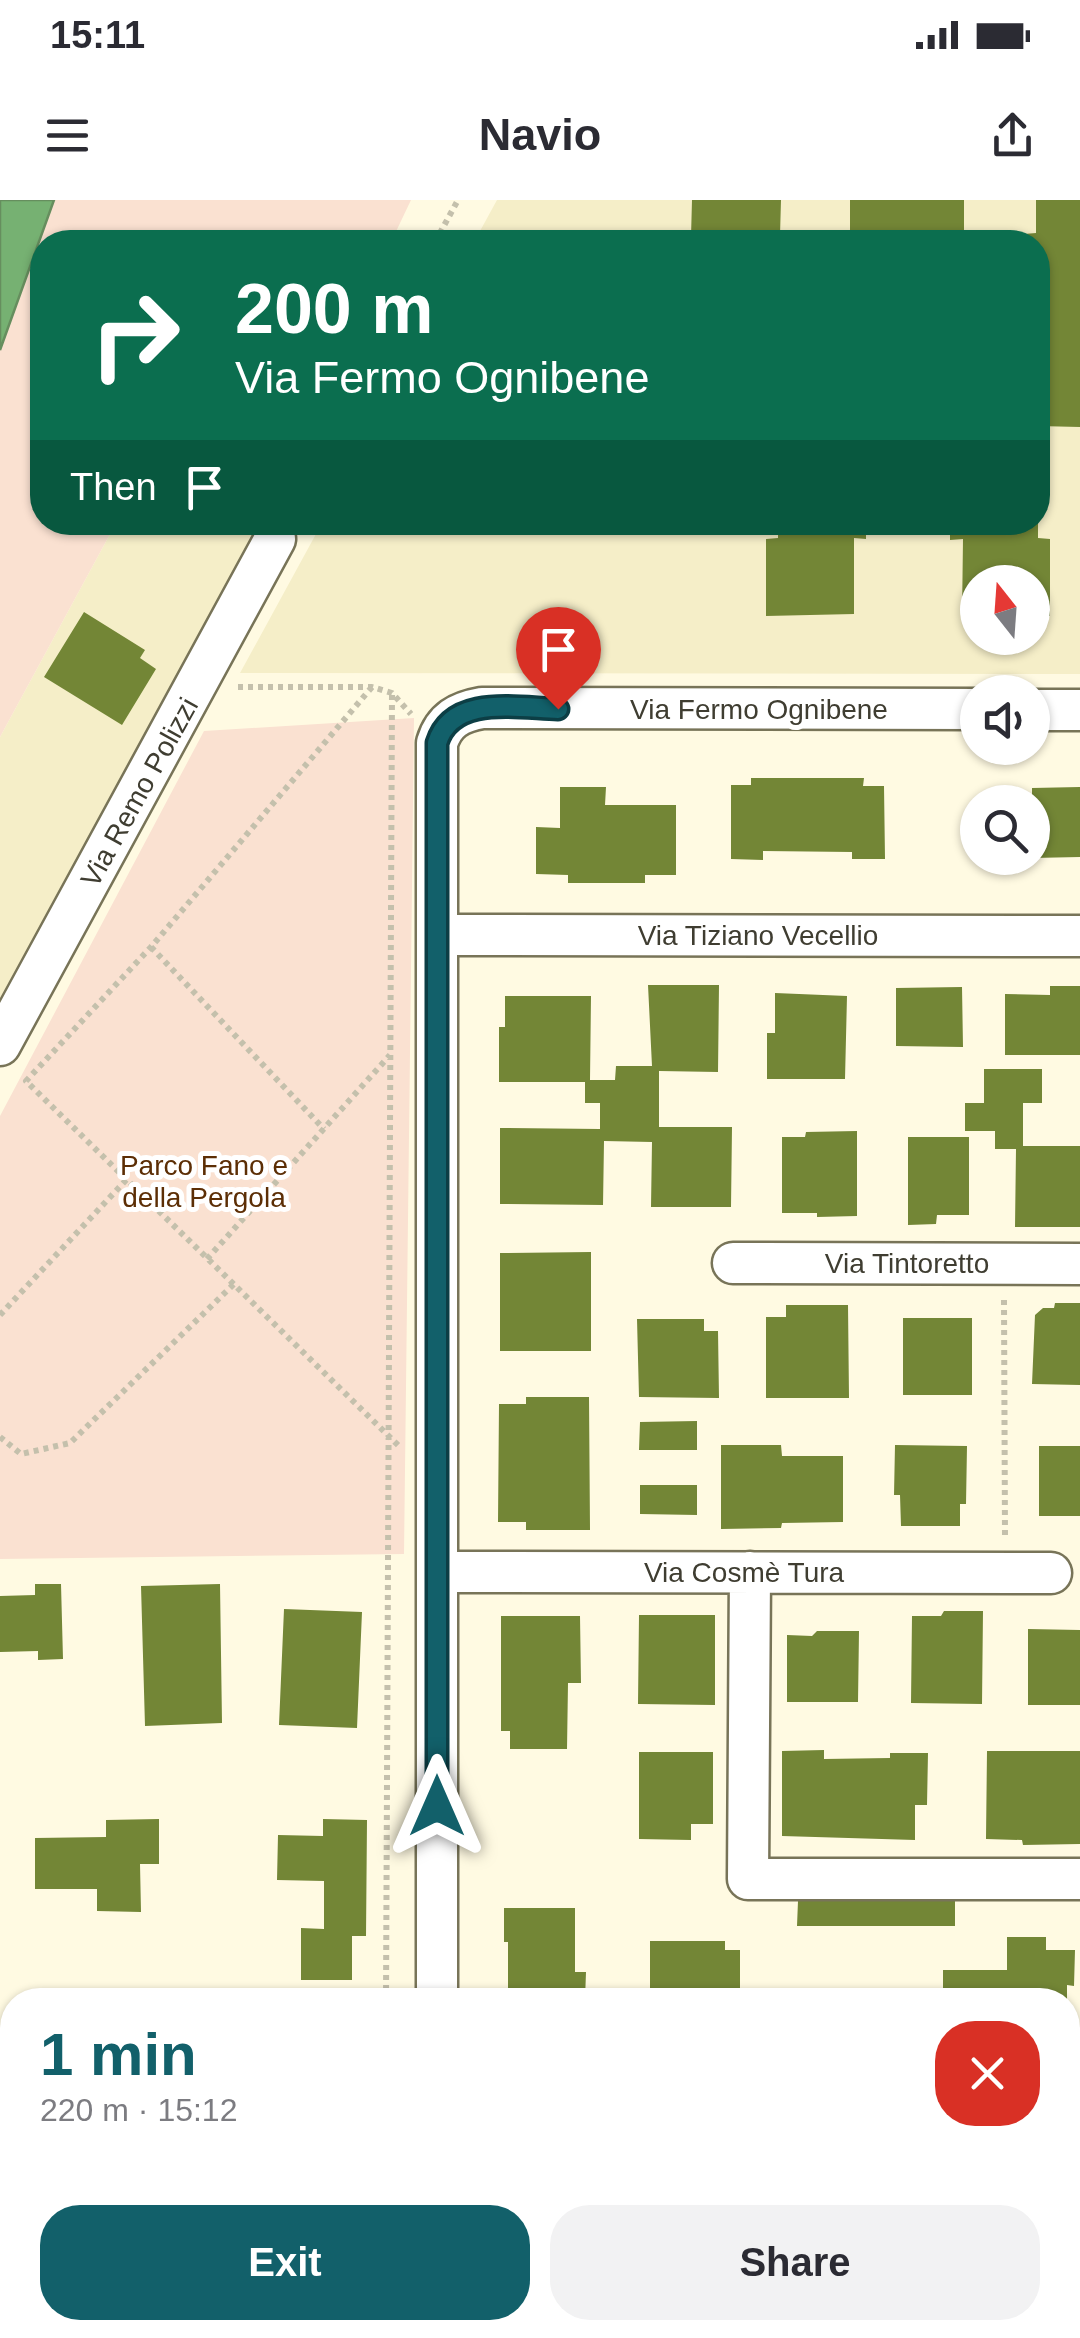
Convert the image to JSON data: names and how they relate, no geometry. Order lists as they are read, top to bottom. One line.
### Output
{"streets":{"street":["Via Fermo Ognibene","Via Remo Polizzi","Via Tiziano Vecellio","Via Tintoretto","Via Cosmè Tura"]},"parks":["Parco Fano e della Pergola"],"north":"top","page":{"status":"15:11","header":"Navio","turn":["200 m","Via Fermo Ognibene"],"then":"Then","heading":["1 min","220 m · 15:12"],"buttons":["Exit","Share"]}}
